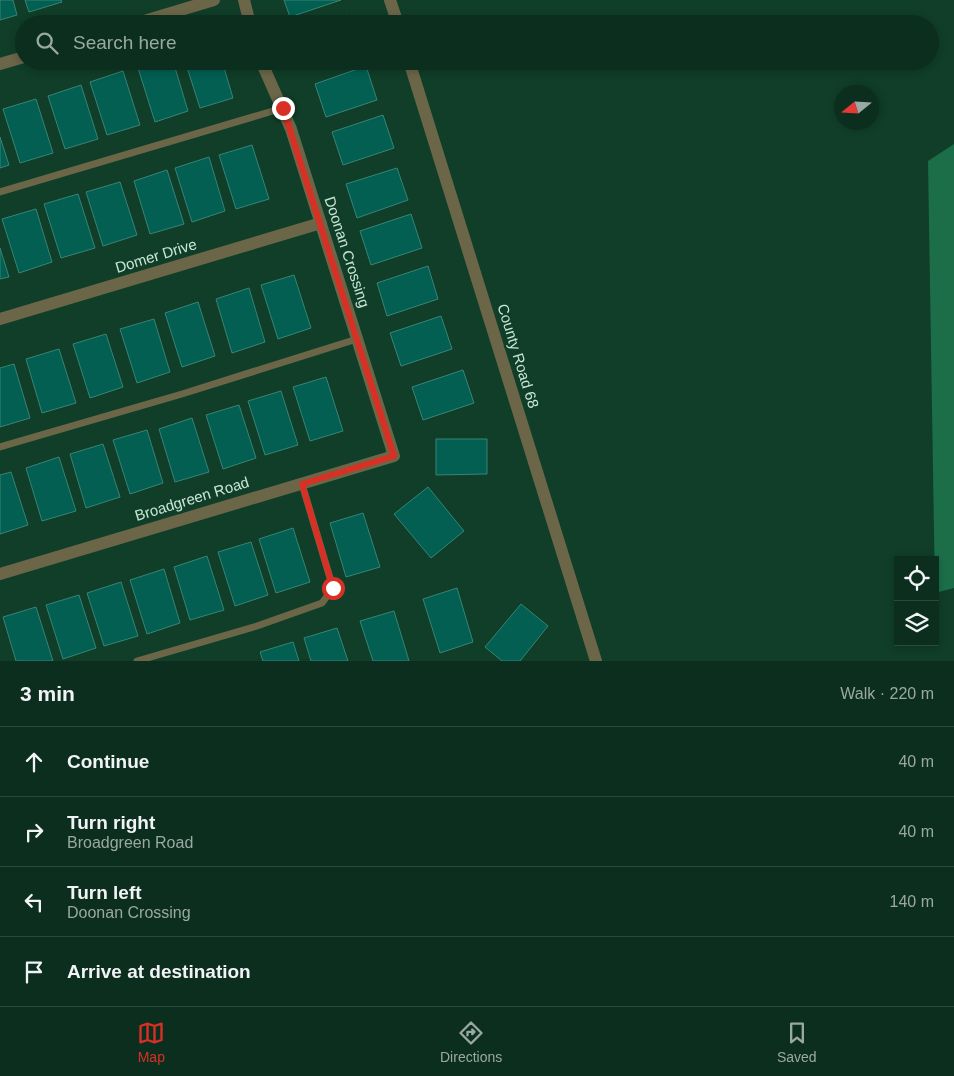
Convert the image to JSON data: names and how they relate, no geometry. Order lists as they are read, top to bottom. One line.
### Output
{"streets":{"street":["Doonan Crossing","Domer Drive","County Road 68","Broadgreen Road"]},"crossings":[["Doonan Crossing","Domer Drive"],["Doonan Crossing","Broadgreen Road"]],"north":"left","page":{"search":"Search here","heading":["3 min","Walk · 220 m"],"list":[["Continue","40 m"],["Turn right","Broadgreen Road","40 m"],["Turn left","Doonan Crossing","140 m"],"Arrive at destination"],"nav":["Map","Directions","Saved"]}}
